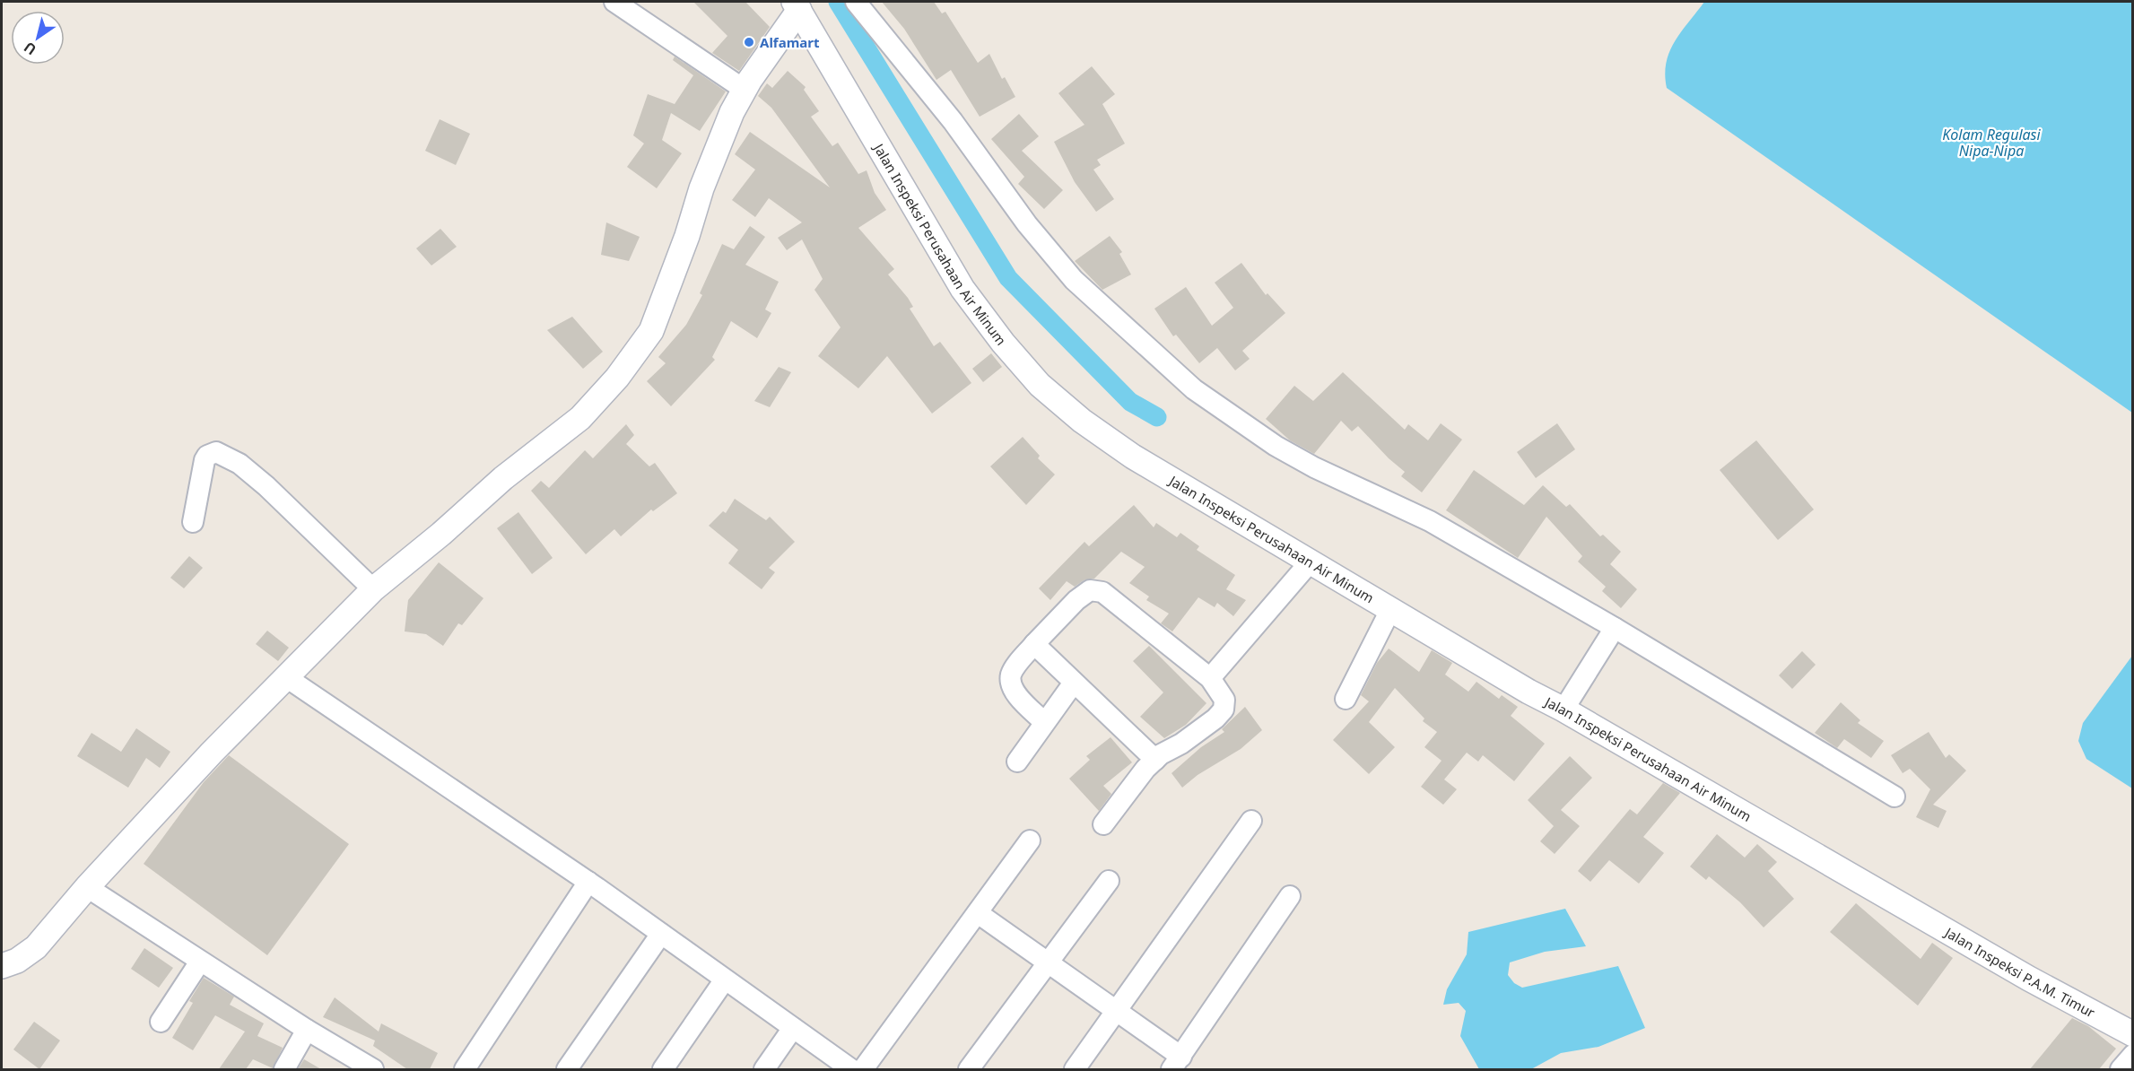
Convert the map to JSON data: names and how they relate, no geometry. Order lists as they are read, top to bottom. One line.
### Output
{"streets":{"street":["Jalan Inspeksi Perusahaan Air Minum","Jalan Inspeksi P.A.M. Timur"]},"crossings":[["Jalan Inspeksi Perusahaan Air Minum","Jalan Inspeksi P.A.M. Timur"]],"water":["Kolam Regulasi Nipa-Nipa"],"places":["Alfamart"],"north":"bottom left"}
